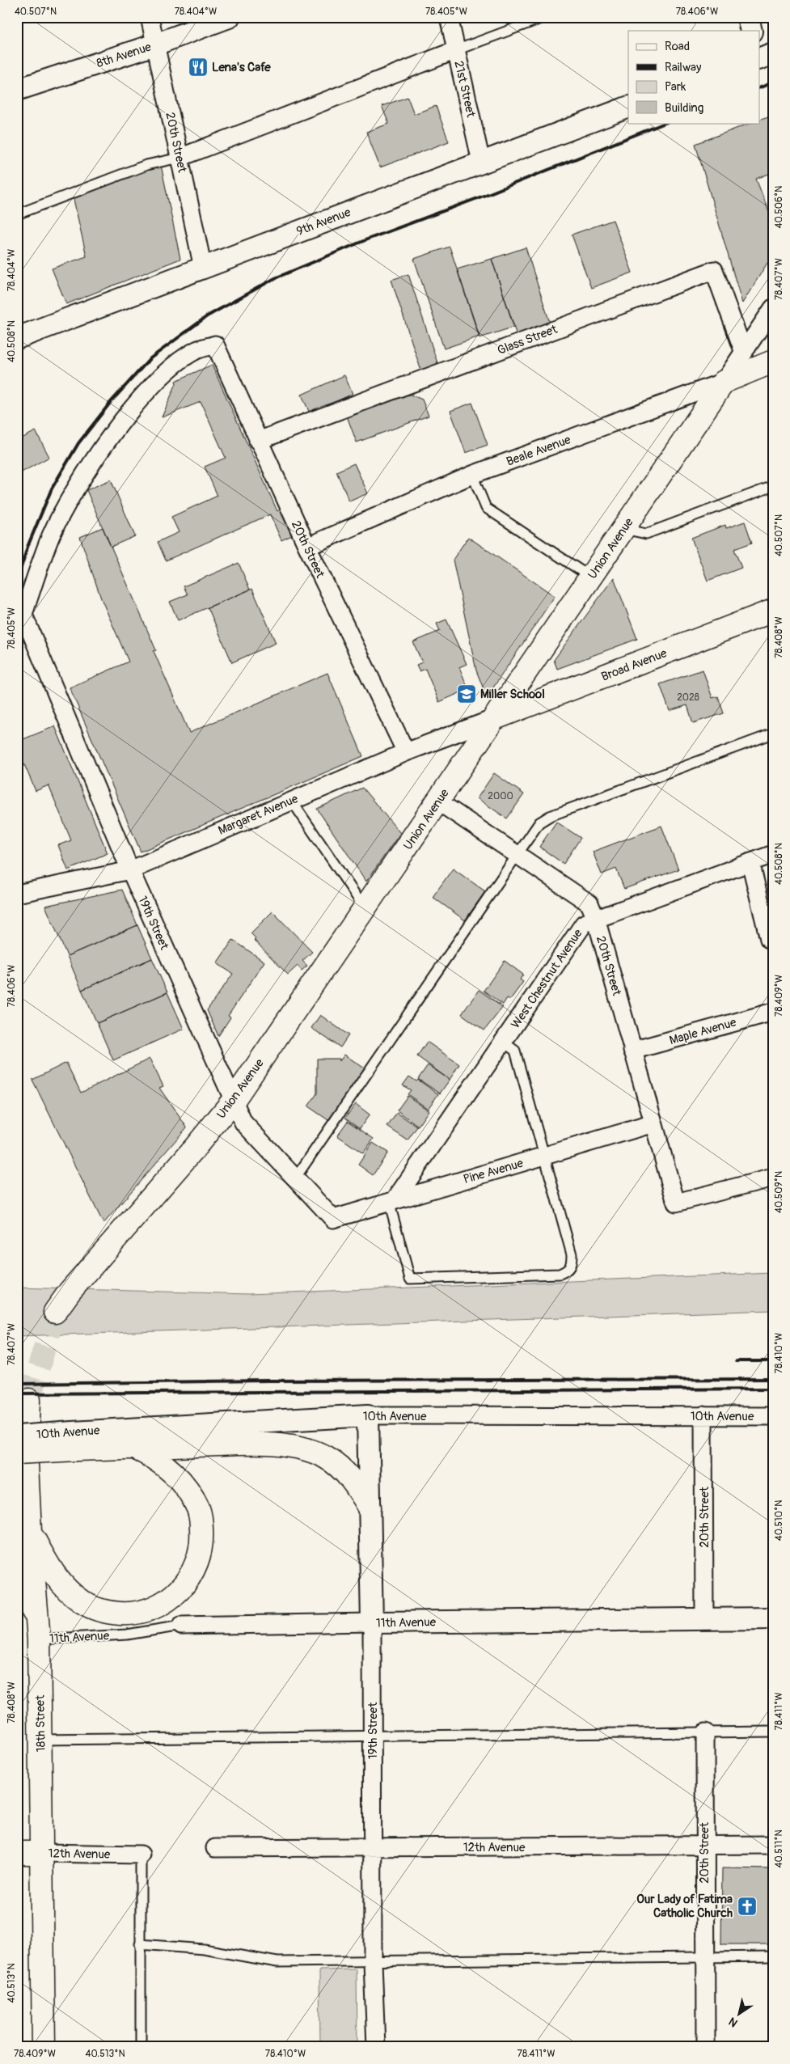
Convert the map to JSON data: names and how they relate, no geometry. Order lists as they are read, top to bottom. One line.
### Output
{"streets":{"main road":["Beale Avenue","Union Avenue","Broad Avenue","18th Street","12th Avenue"],"street":["8th Avenue","21st Street","20th Street","9th Avenue","Glass Street","Margaret Avenue","19th Street","West Chestnut Avenue","Maple Avenue","Pine Avenue","10th Avenue","11th Avenue"]},"crossings":[["8th Avenue","20th Street"],["21st Street","9th Avenue"],["20th Street","9th Avenue"],["20th Street","Glass Street"],["20th Street","Beale Avenue"],["20th Street","Union Avenue"],["20th Street","Margaret Avenue"],["20th Street","19th Street"],["20th Street","West Chestnut Avenue"],["20th Street","Maple Avenue"],["20th Street","Pine Avenue"],["20th Street","10th Avenue"],["20th Street","11th Avenue"],["20th Street","12th Avenue"],["Glass Street","Union Avenue"],["Beale Avenue","Union Avenue"],["Union Avenue","Broad Avenue"],["Union Avenue","Margaret Avenue"],["Union Avenue","19th Street"],["Broad Avenue","Margaret Avenue"],["Margaret Avenue","19th Street"],["19th Street","Pine Avenue"],["19th Street","10th Avenue"],["19th Street","11th Avenue"],["19th Street","12th Avenue"],["West Chestnut Avenue","Pine Avenue"],["11th Avenue","18th Street"],["18th Street","12th Avenue"]],"places":{"restaurant":["Lena's Cafe"],"school or university":["Miller School"],"church":["Our Lady of Fatima Catholic Church"]},"house_numbers":["2028","2000"],"legend":["Road","Railway","Park","Building"],"north":"bottom left","coordinates":["40.507°N","78.404°W","78.405°W","78.406°W","40.506°N","78.407°W","40.508°N","78.408°W","78.409°W","40.509°N","78.410°W","40.510°N","78.411°W","40.511°N","40.513°N"]}
